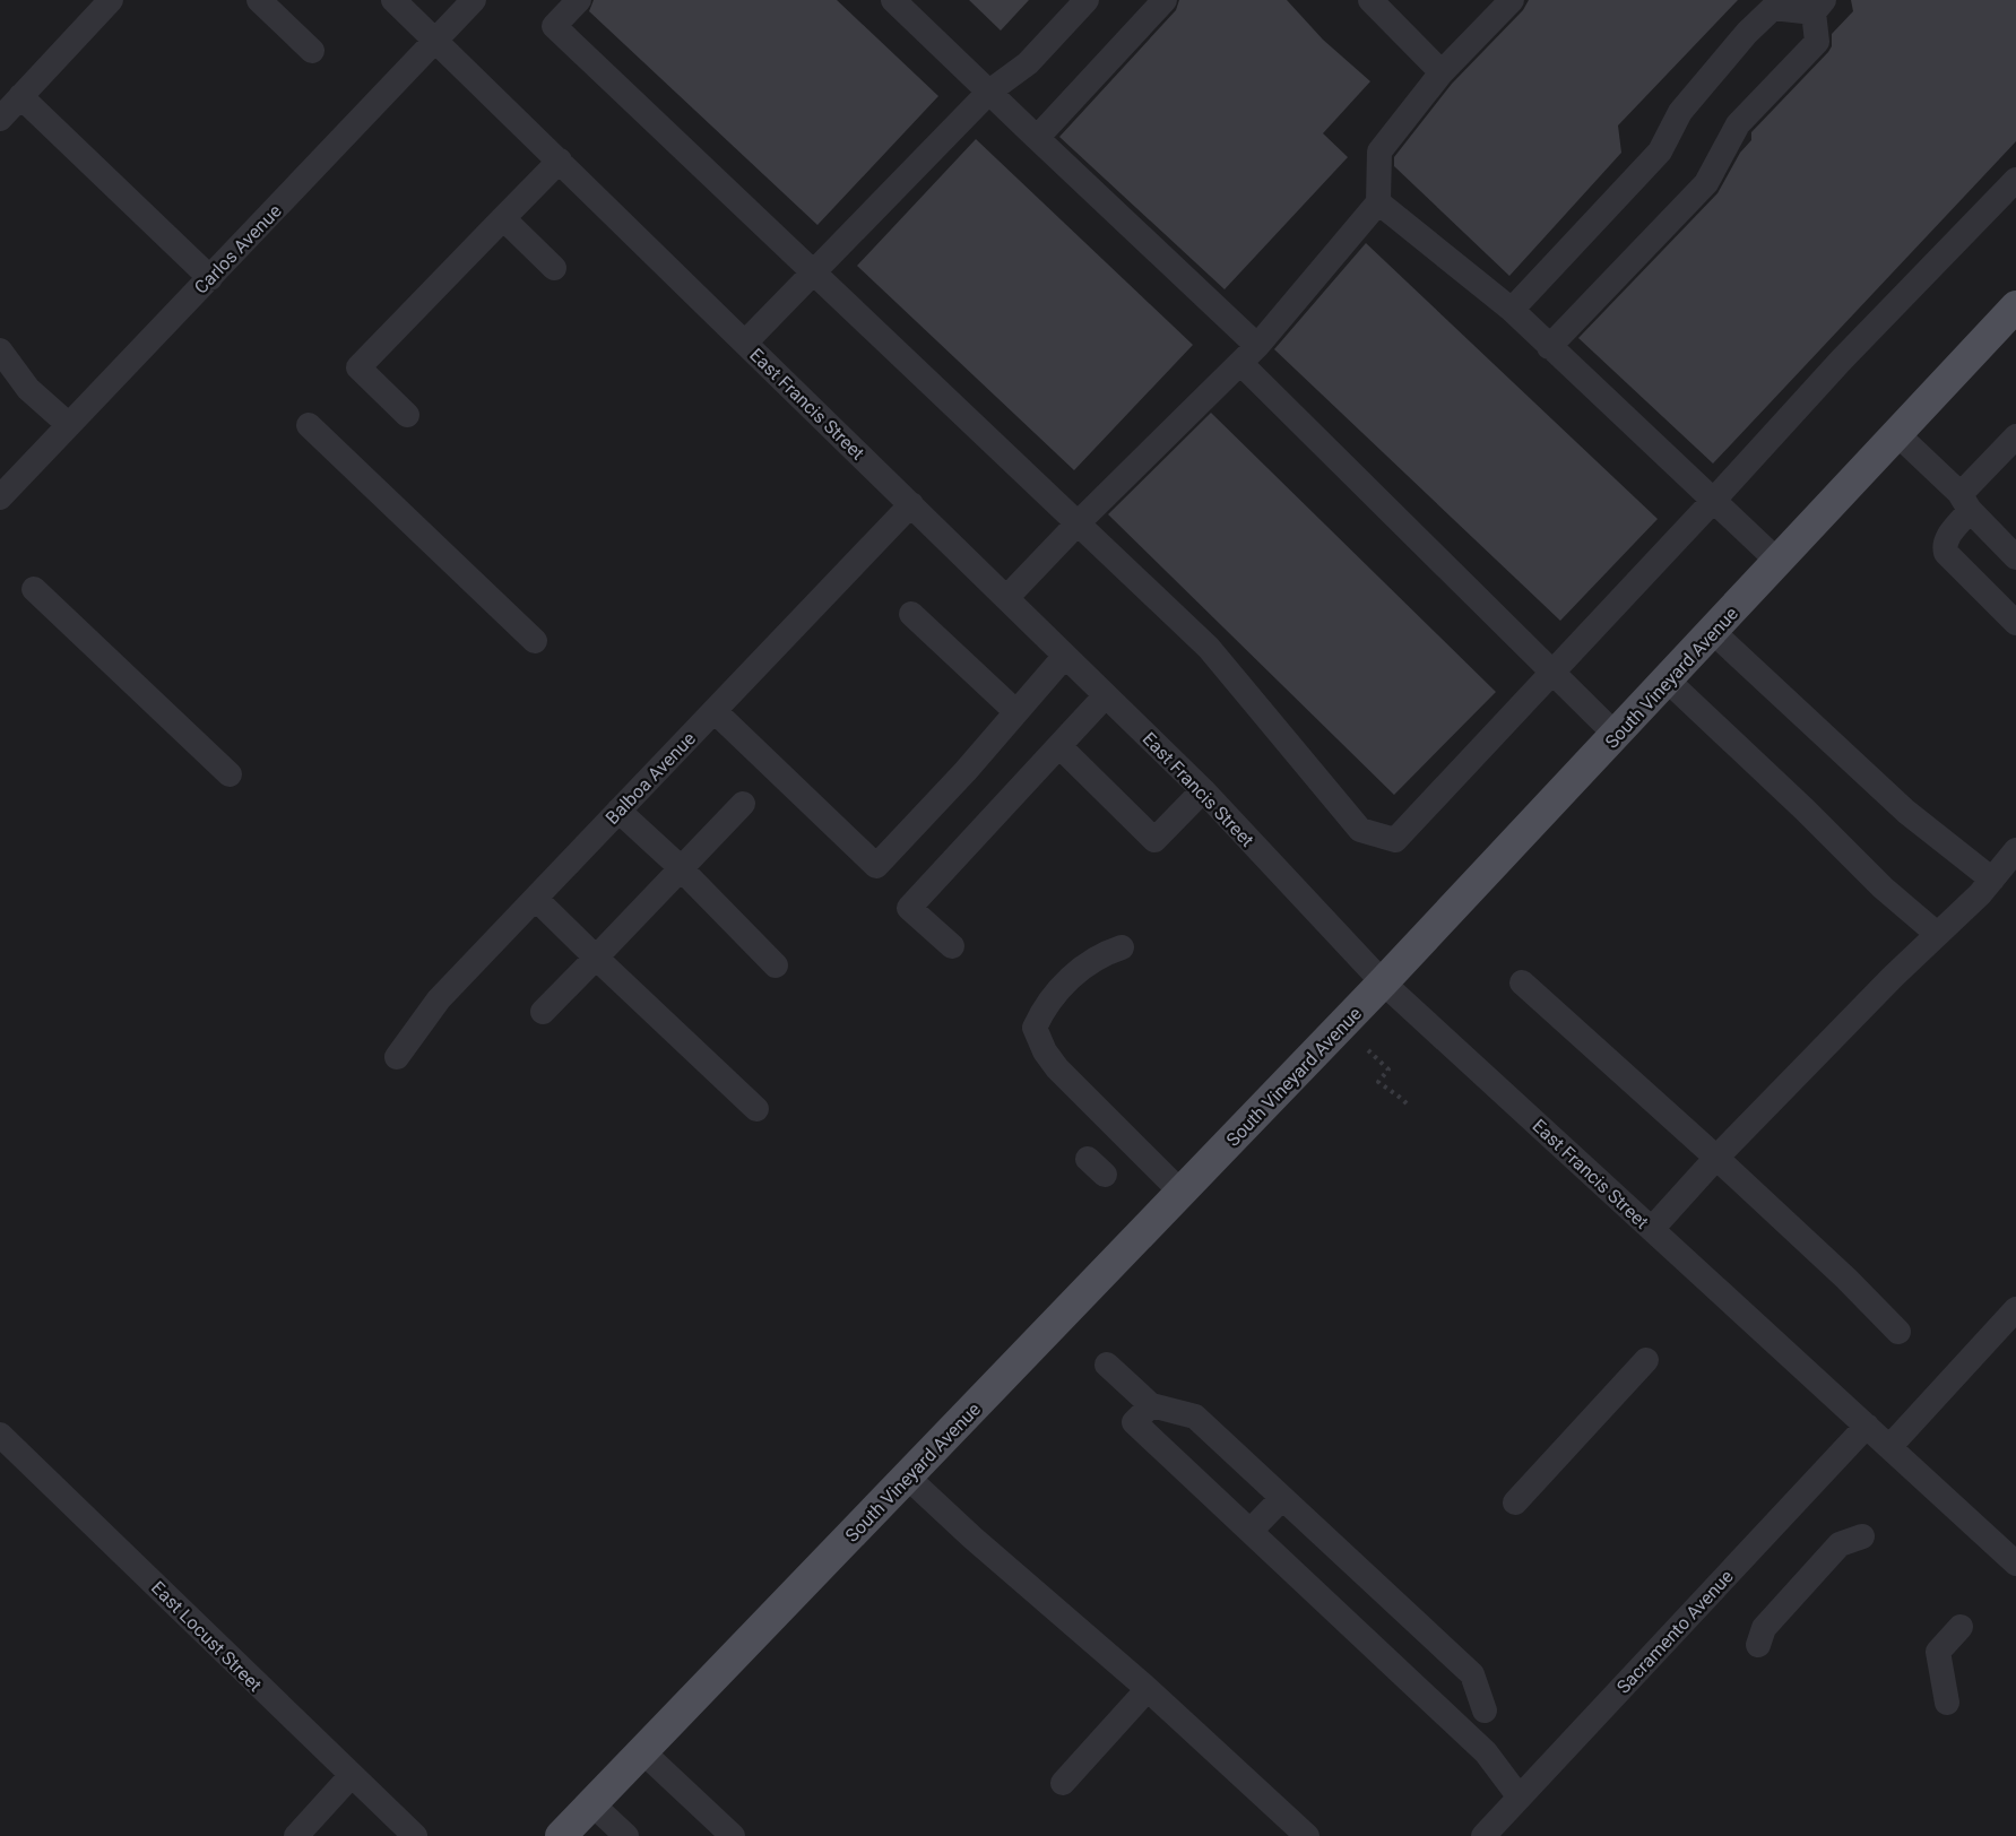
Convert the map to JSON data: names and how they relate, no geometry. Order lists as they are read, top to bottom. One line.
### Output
{"streets":{"main road":["South Vineyard Avenue"],"street":["Carlos Avenue","East Francis Street","Balboa Avenue","Sacramento Avenue","East Locust Street"]},"crossings":[["Carlos Avenue","East Francis Street"],["East Francis Street","South Vineyard Avenue"],["East Francis Street","Balboa Avenue"],["East Francis Street","Sacramento Avenue"]]}
